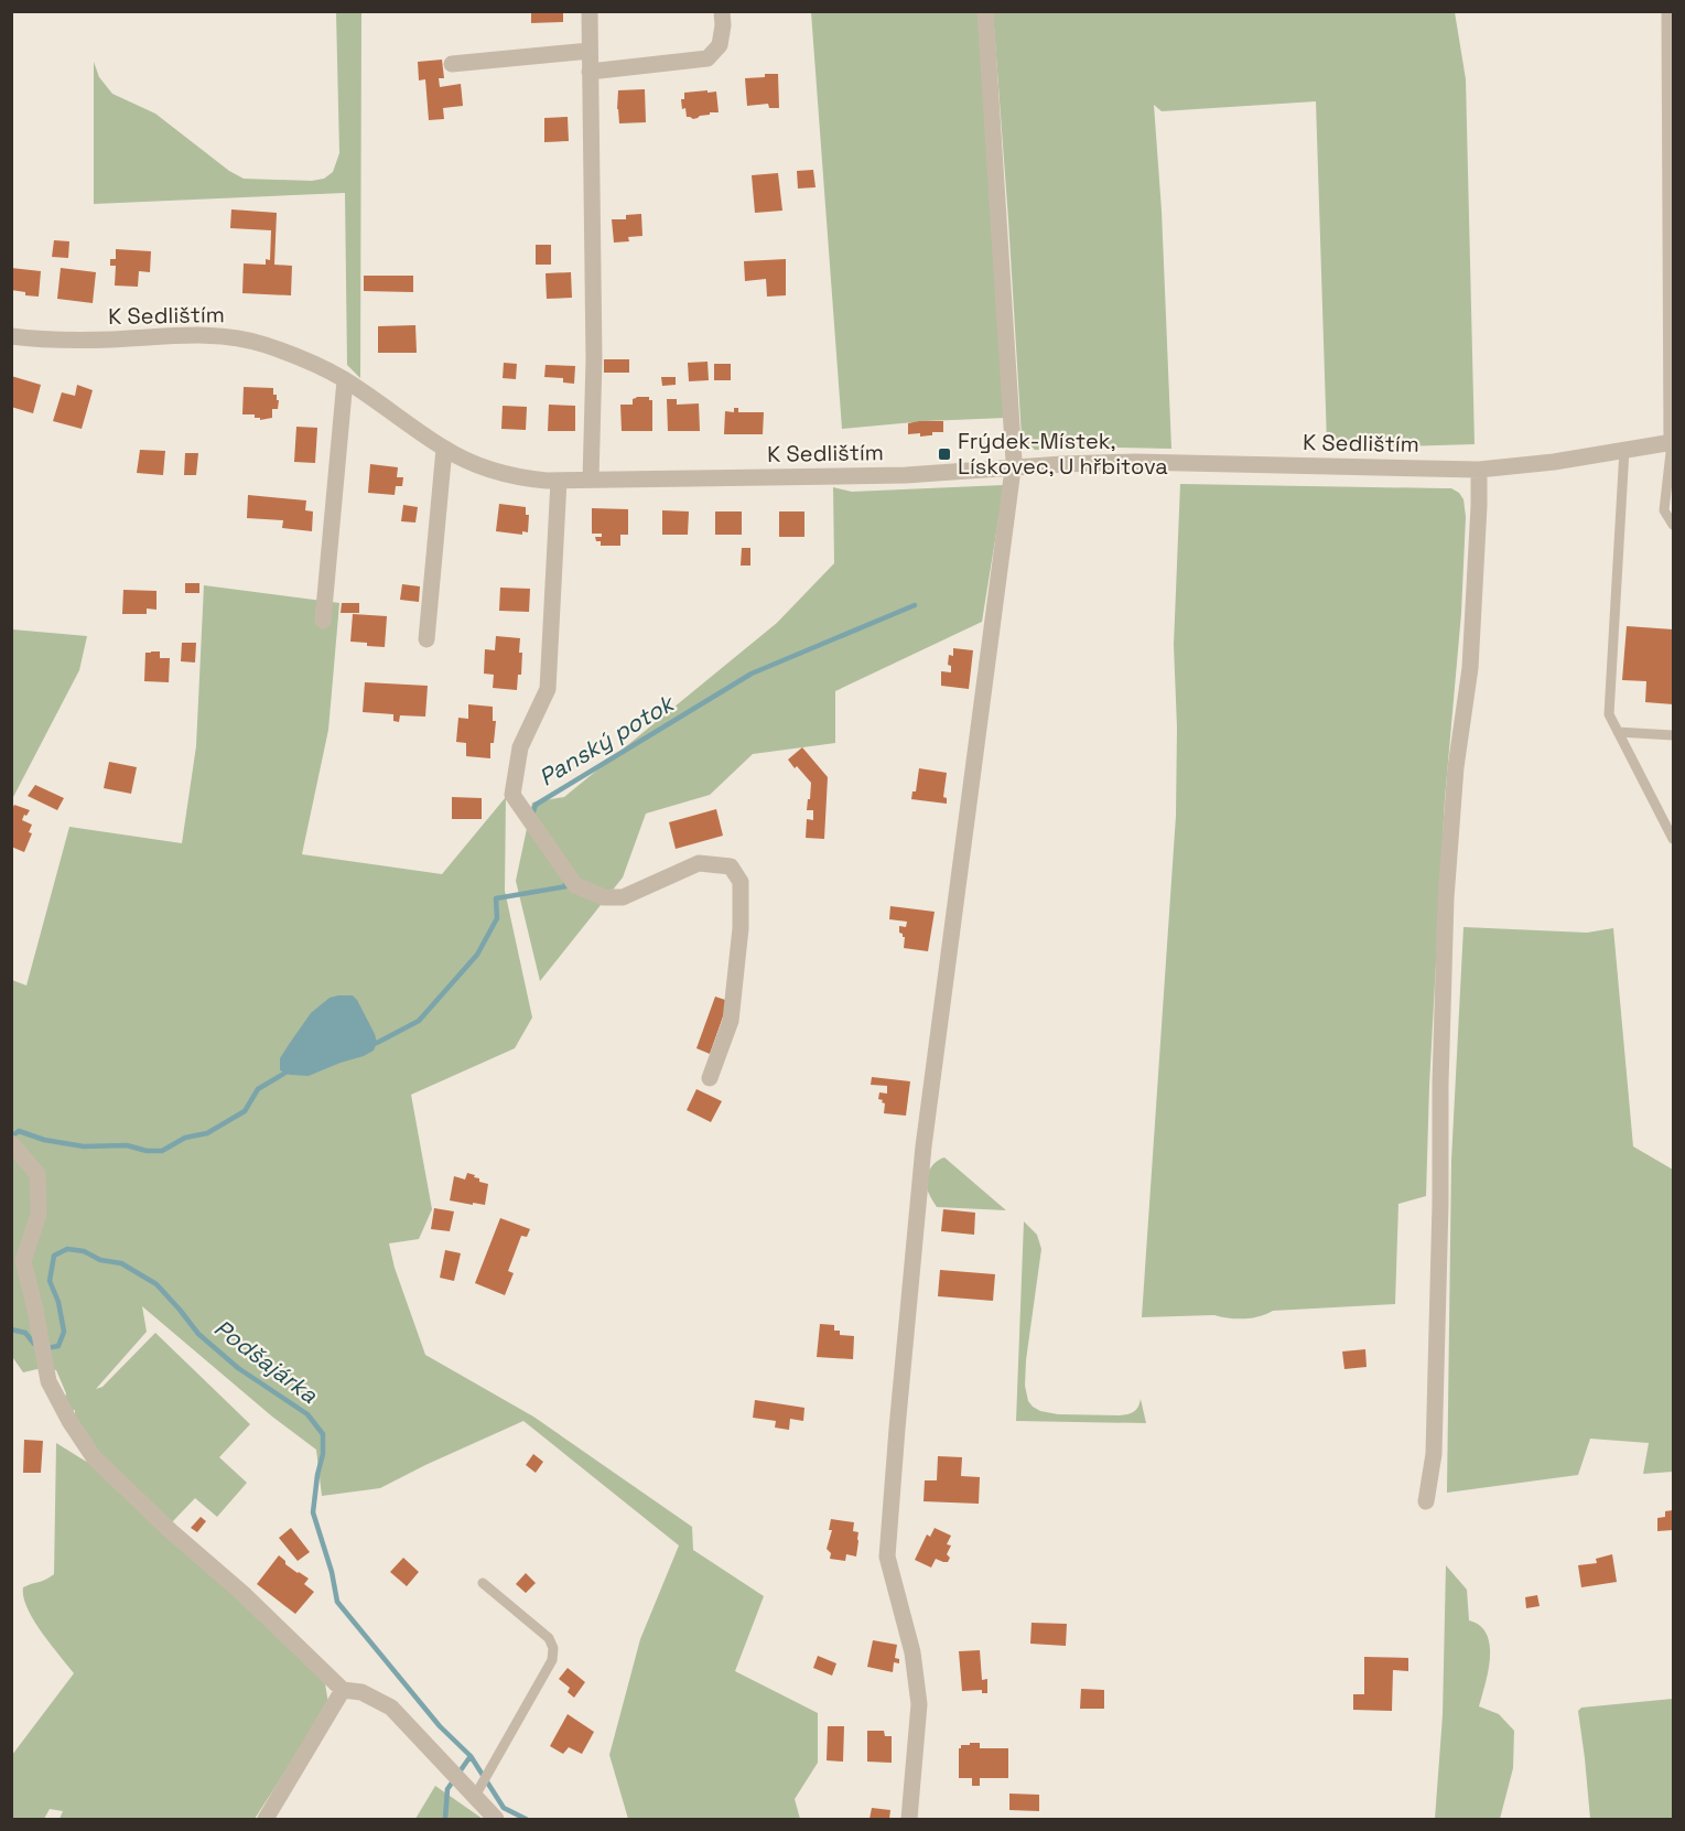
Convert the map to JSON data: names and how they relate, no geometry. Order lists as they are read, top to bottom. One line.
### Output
{"streets":{"street":["K Sedlištím"]},"water":["Panský potok","Podšajárka"],"places":{"transit":["Frýdek-Místek, Lískovec, U hřbitova"]}}
